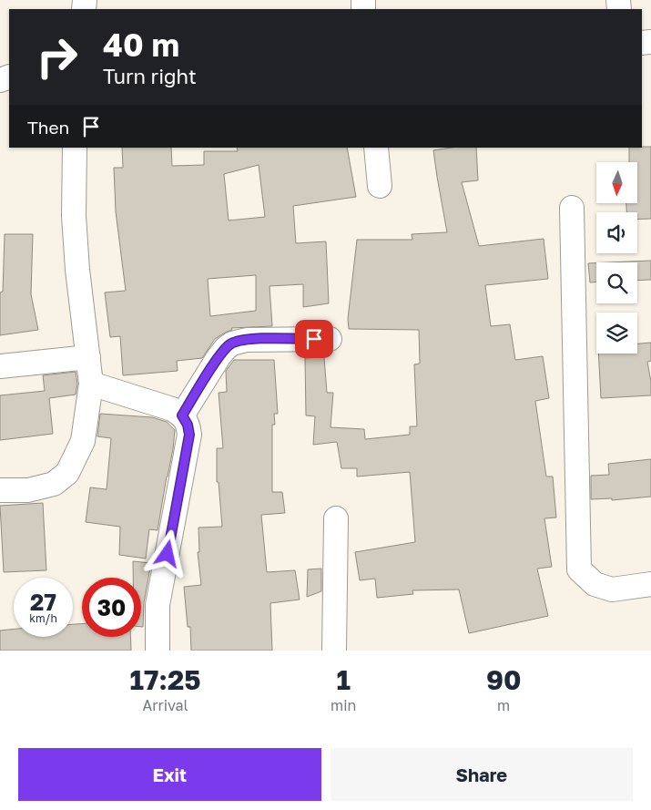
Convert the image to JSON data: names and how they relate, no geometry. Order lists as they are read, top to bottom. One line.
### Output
{"north":"bottom","page":{"turn":["40 m","Turn right"],"then":"Then","speed":"27 km/h","limit":"30","eta":["17:25","Arrival","1","min","90","m"],"buttons":["Exit","Share"]}}
